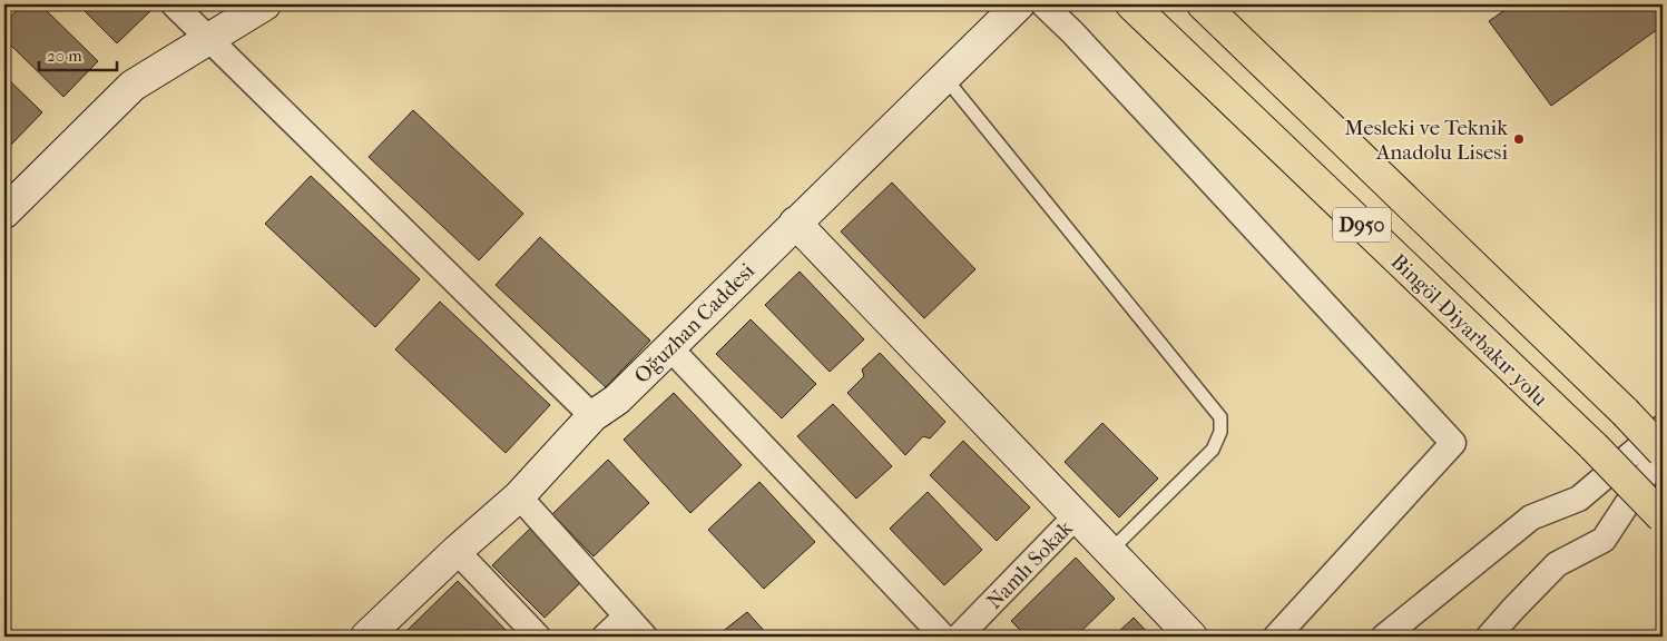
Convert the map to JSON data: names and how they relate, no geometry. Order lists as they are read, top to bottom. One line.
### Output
{"streets":{"main road":["D950","Bingöl-Diyarbakır yolu"],"street":["Oğuzhan Caddesi","Namlı Sokak"]},"places":["Mesleki ve Teknik Anadolu Lisesi"],"scale_bar":"20 m"}
